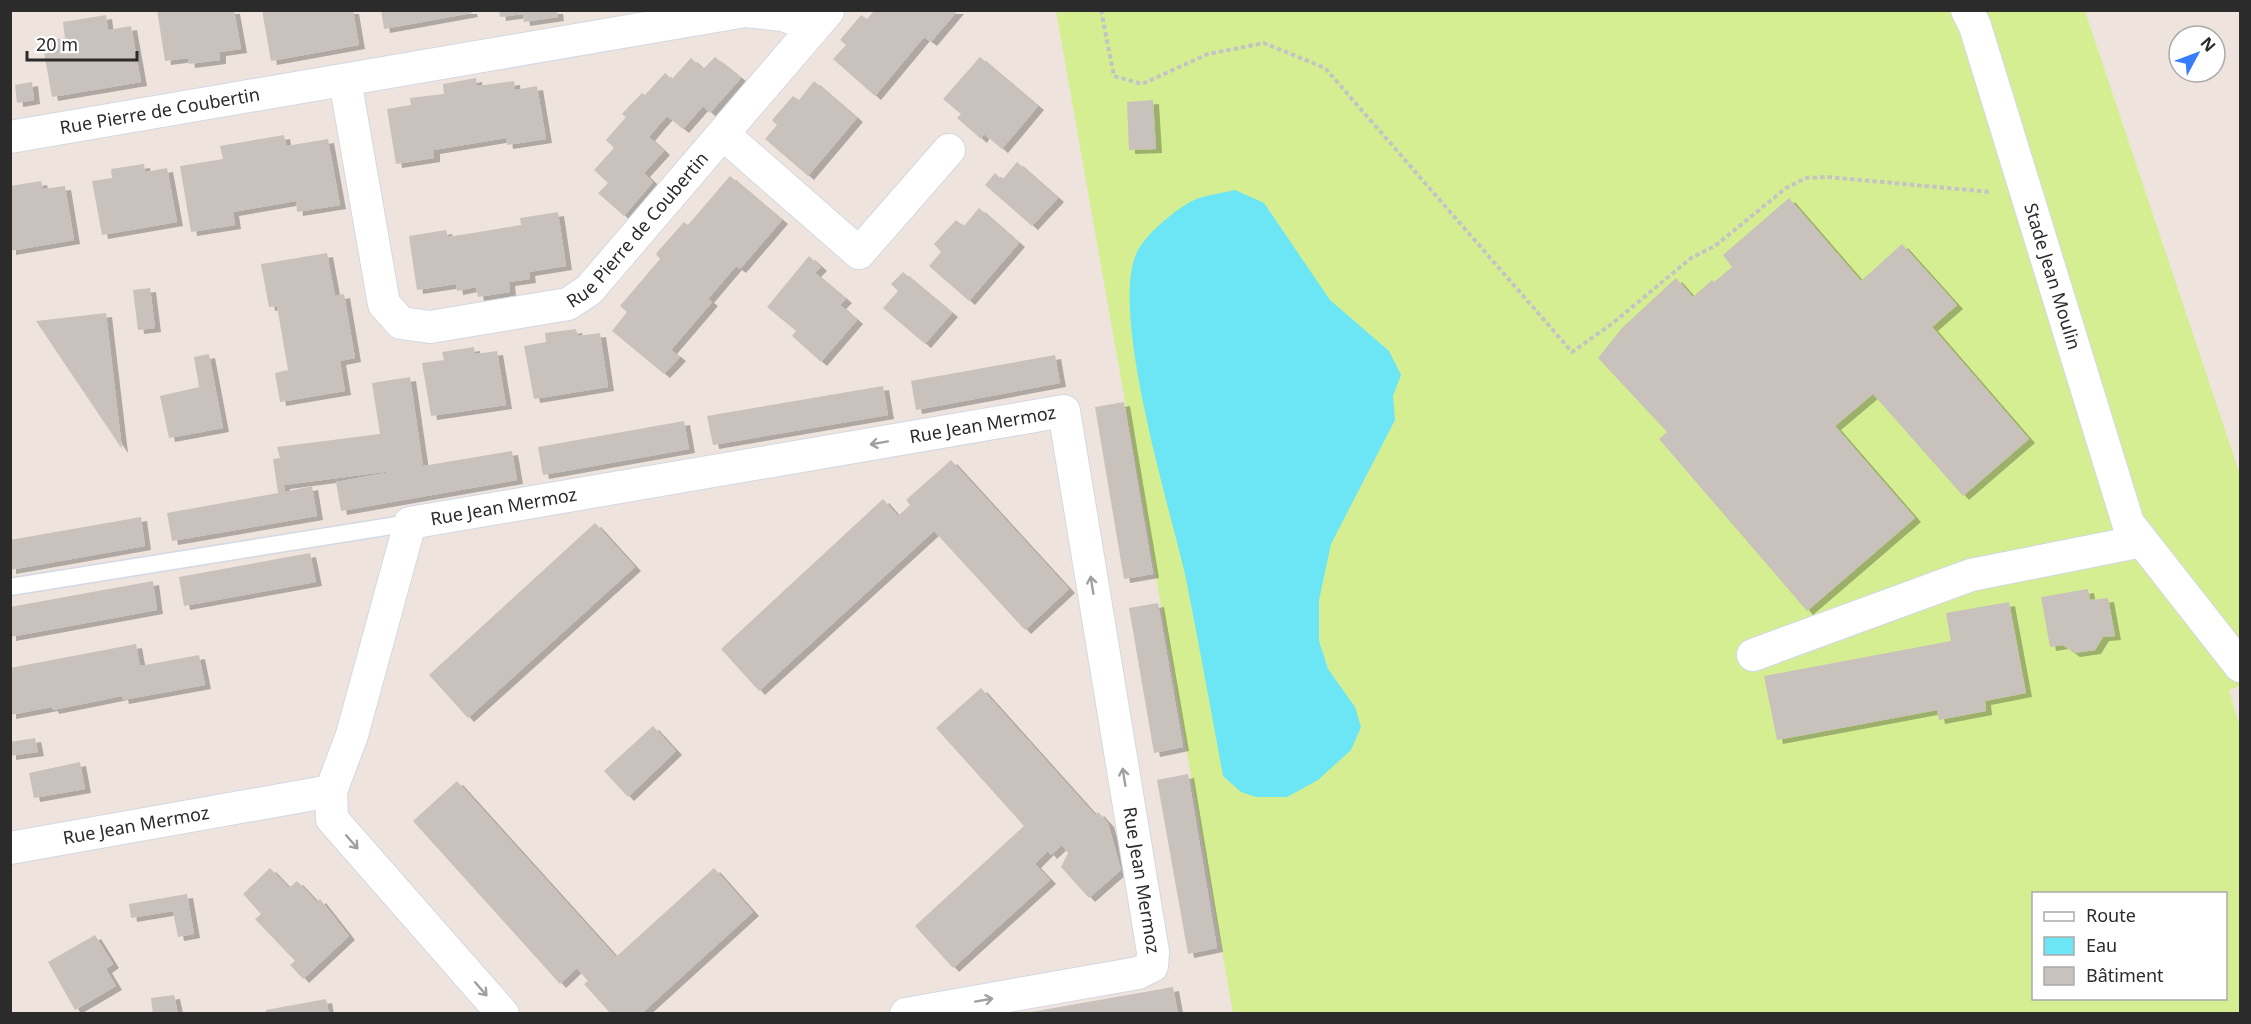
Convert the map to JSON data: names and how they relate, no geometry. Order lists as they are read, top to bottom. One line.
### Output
{"streets":{"street":["Rue Pierre de Coubertin","Stade Jean Moulin","Rue Jean Mermoz"]},"legend":["Route","Eau","Bâtiment"],"scale_bar":"20 m","north":"top right"}
